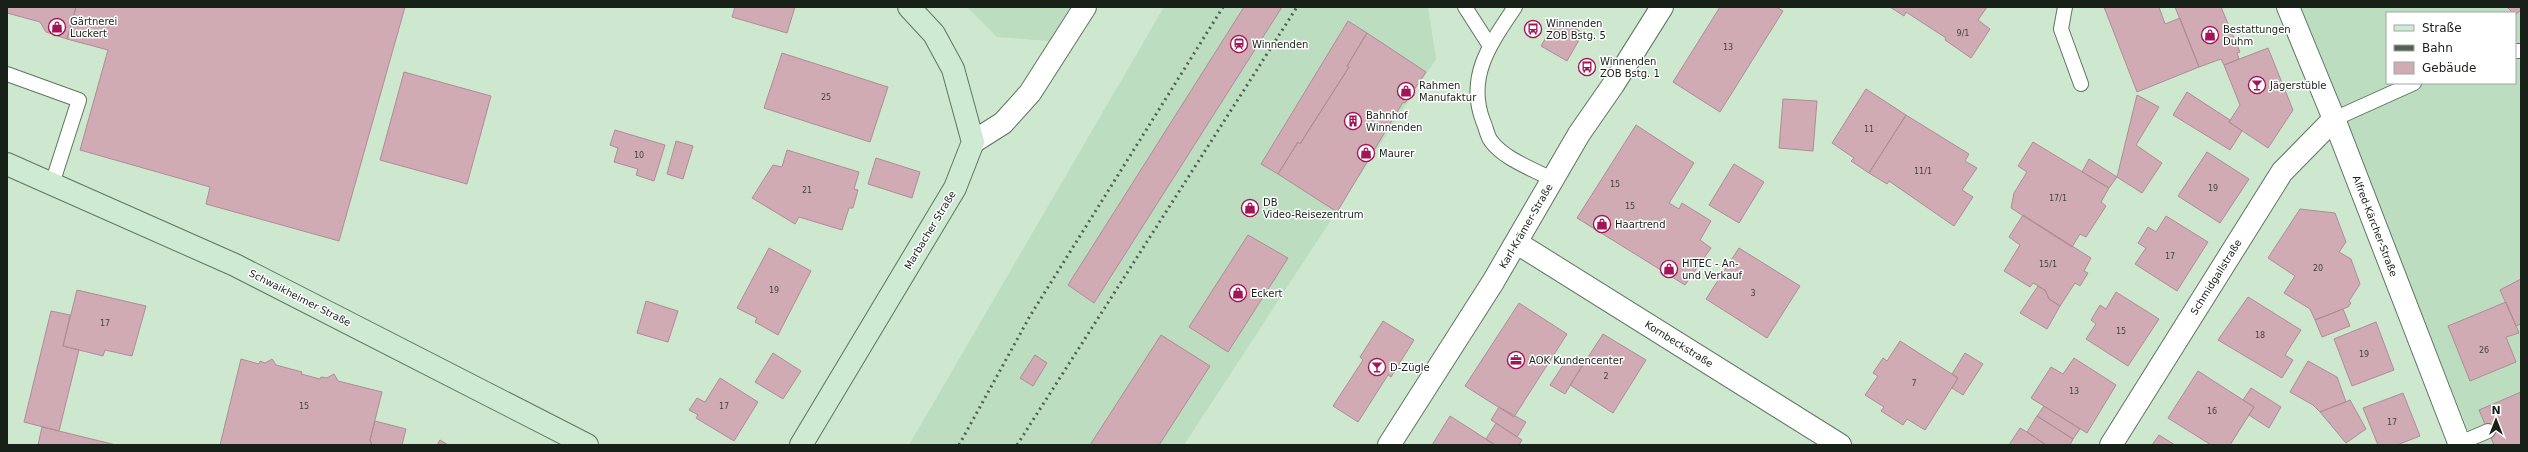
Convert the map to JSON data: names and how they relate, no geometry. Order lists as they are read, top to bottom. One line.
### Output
{"streets":{"main road":["Marbacher Straße","Schwaikheimer Straße"],"street":["Karl-Krämer-Straße","Alfred-Kärcher-Straße","Schmidgallstraße","Kornbeckstraße"]},"crossings":[["Karl-Krämer-Straße","Kornbeckstraße"],["Alfred-Kärcher-Straße","Schmidgallstraße"]],"places":{"shop":["Gärtnerei Luckert","Bestattungen Duhm","Rahmen Manufaktur","Maurer","DB Video-Reisezentrum","Haartrend","HITEC - An- und Verkauf","Eckert"],"bus stop":["Winnenden ZOB Bstg. 5","Winnenden ZOB Bstg. 1"],"station":["Winnenden"],"bar":["Jägerstüble","D-Zügle"],"building":["Bahnhof Winnenden"],"office":["AOK Kundencenter"]},"house_numbers":["9/1","13","25","11","10","11/1","15","19","21","17/1","15","17","15/1","20","19","3","17","15","18","26","19","2","7","13","15","17","16","17"],"legend":["Straße","Bahn","Gebäude"],"north":"top"}
